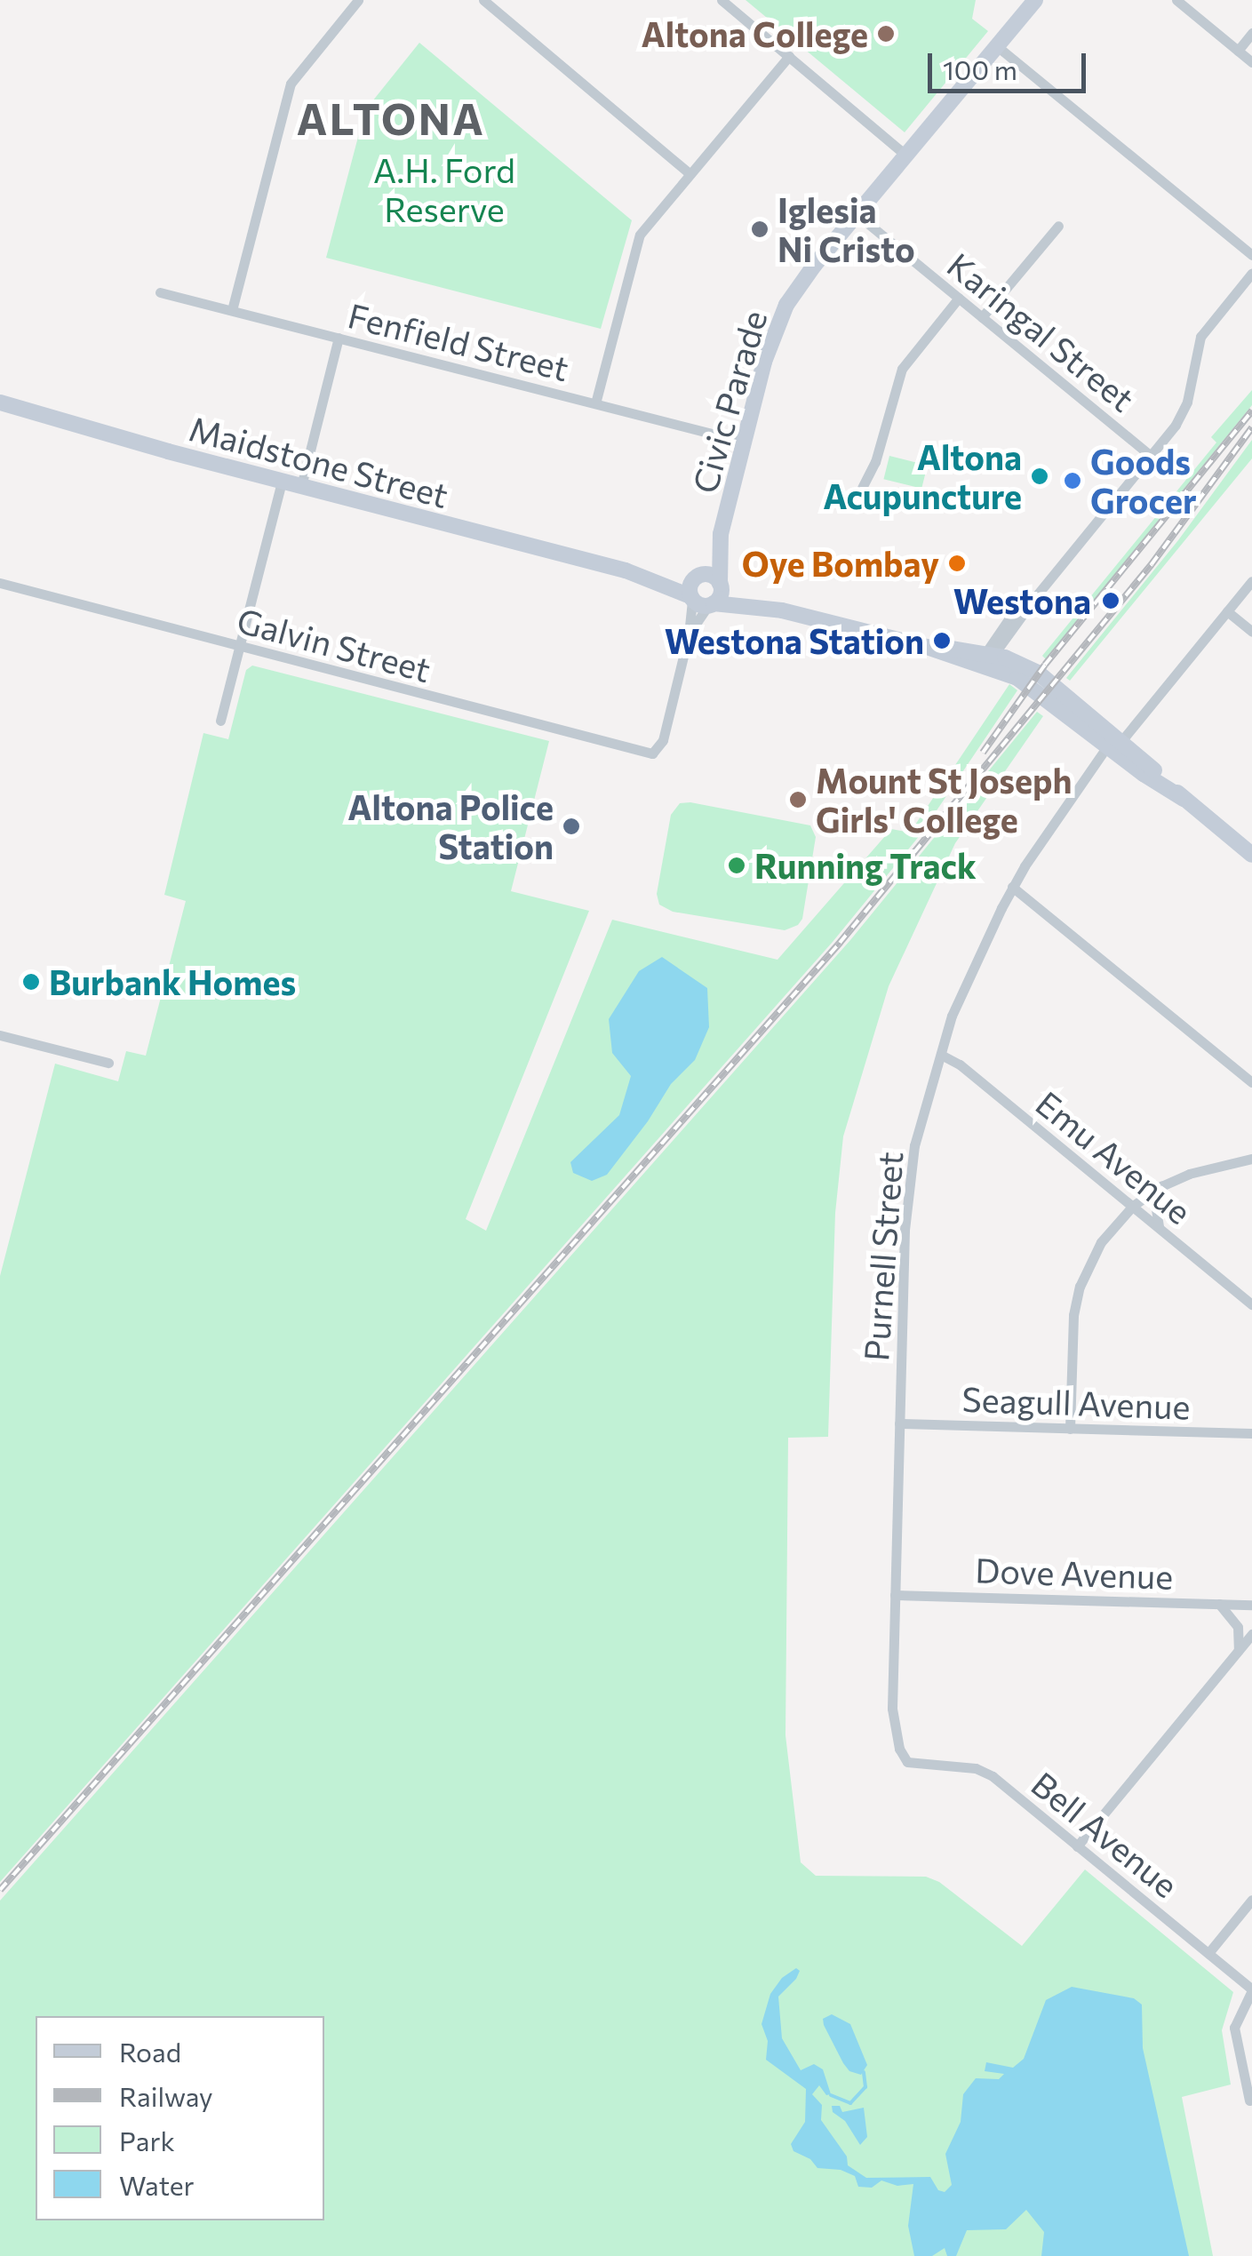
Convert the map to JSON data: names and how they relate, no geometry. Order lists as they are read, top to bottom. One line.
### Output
{"streets":{"main road":["Civic Parade","Maidstone Street"],"street":["Karingal Street","Fenfield Street","Galvin Street","Emu Avenue","Purnell Street","Seagull Avenue","Dove Avenue","Bell Avenue"]},"crossings":[["Karingal Street","Civic Parade"],["Fenfield Street","Civic Parade"],["Civic Parade","Maidstone Street"],["Maidstone Street","Purnell Street"],["Emu Avenue","Purnell Street"],["Purnell Street","Seagull Avenue"],["Purnell Street","Dove Avenue"],["Purnell Street","Bell Avenue"]],"districts":["ALTONA"],"parks":["A.H. Ford Reserve"],"places":["Altona College","Iglesia Ni Cristo","Altona Acupuncture","Goods Grocer","Oye Bombay","Westona","Westona Station","Mount St Joseph Girls' College","Altona Police Station","Running Track","Burbank Homes"],"legend":["Road","Railway","Park","Water"],"scale_bar":"100 m"}
